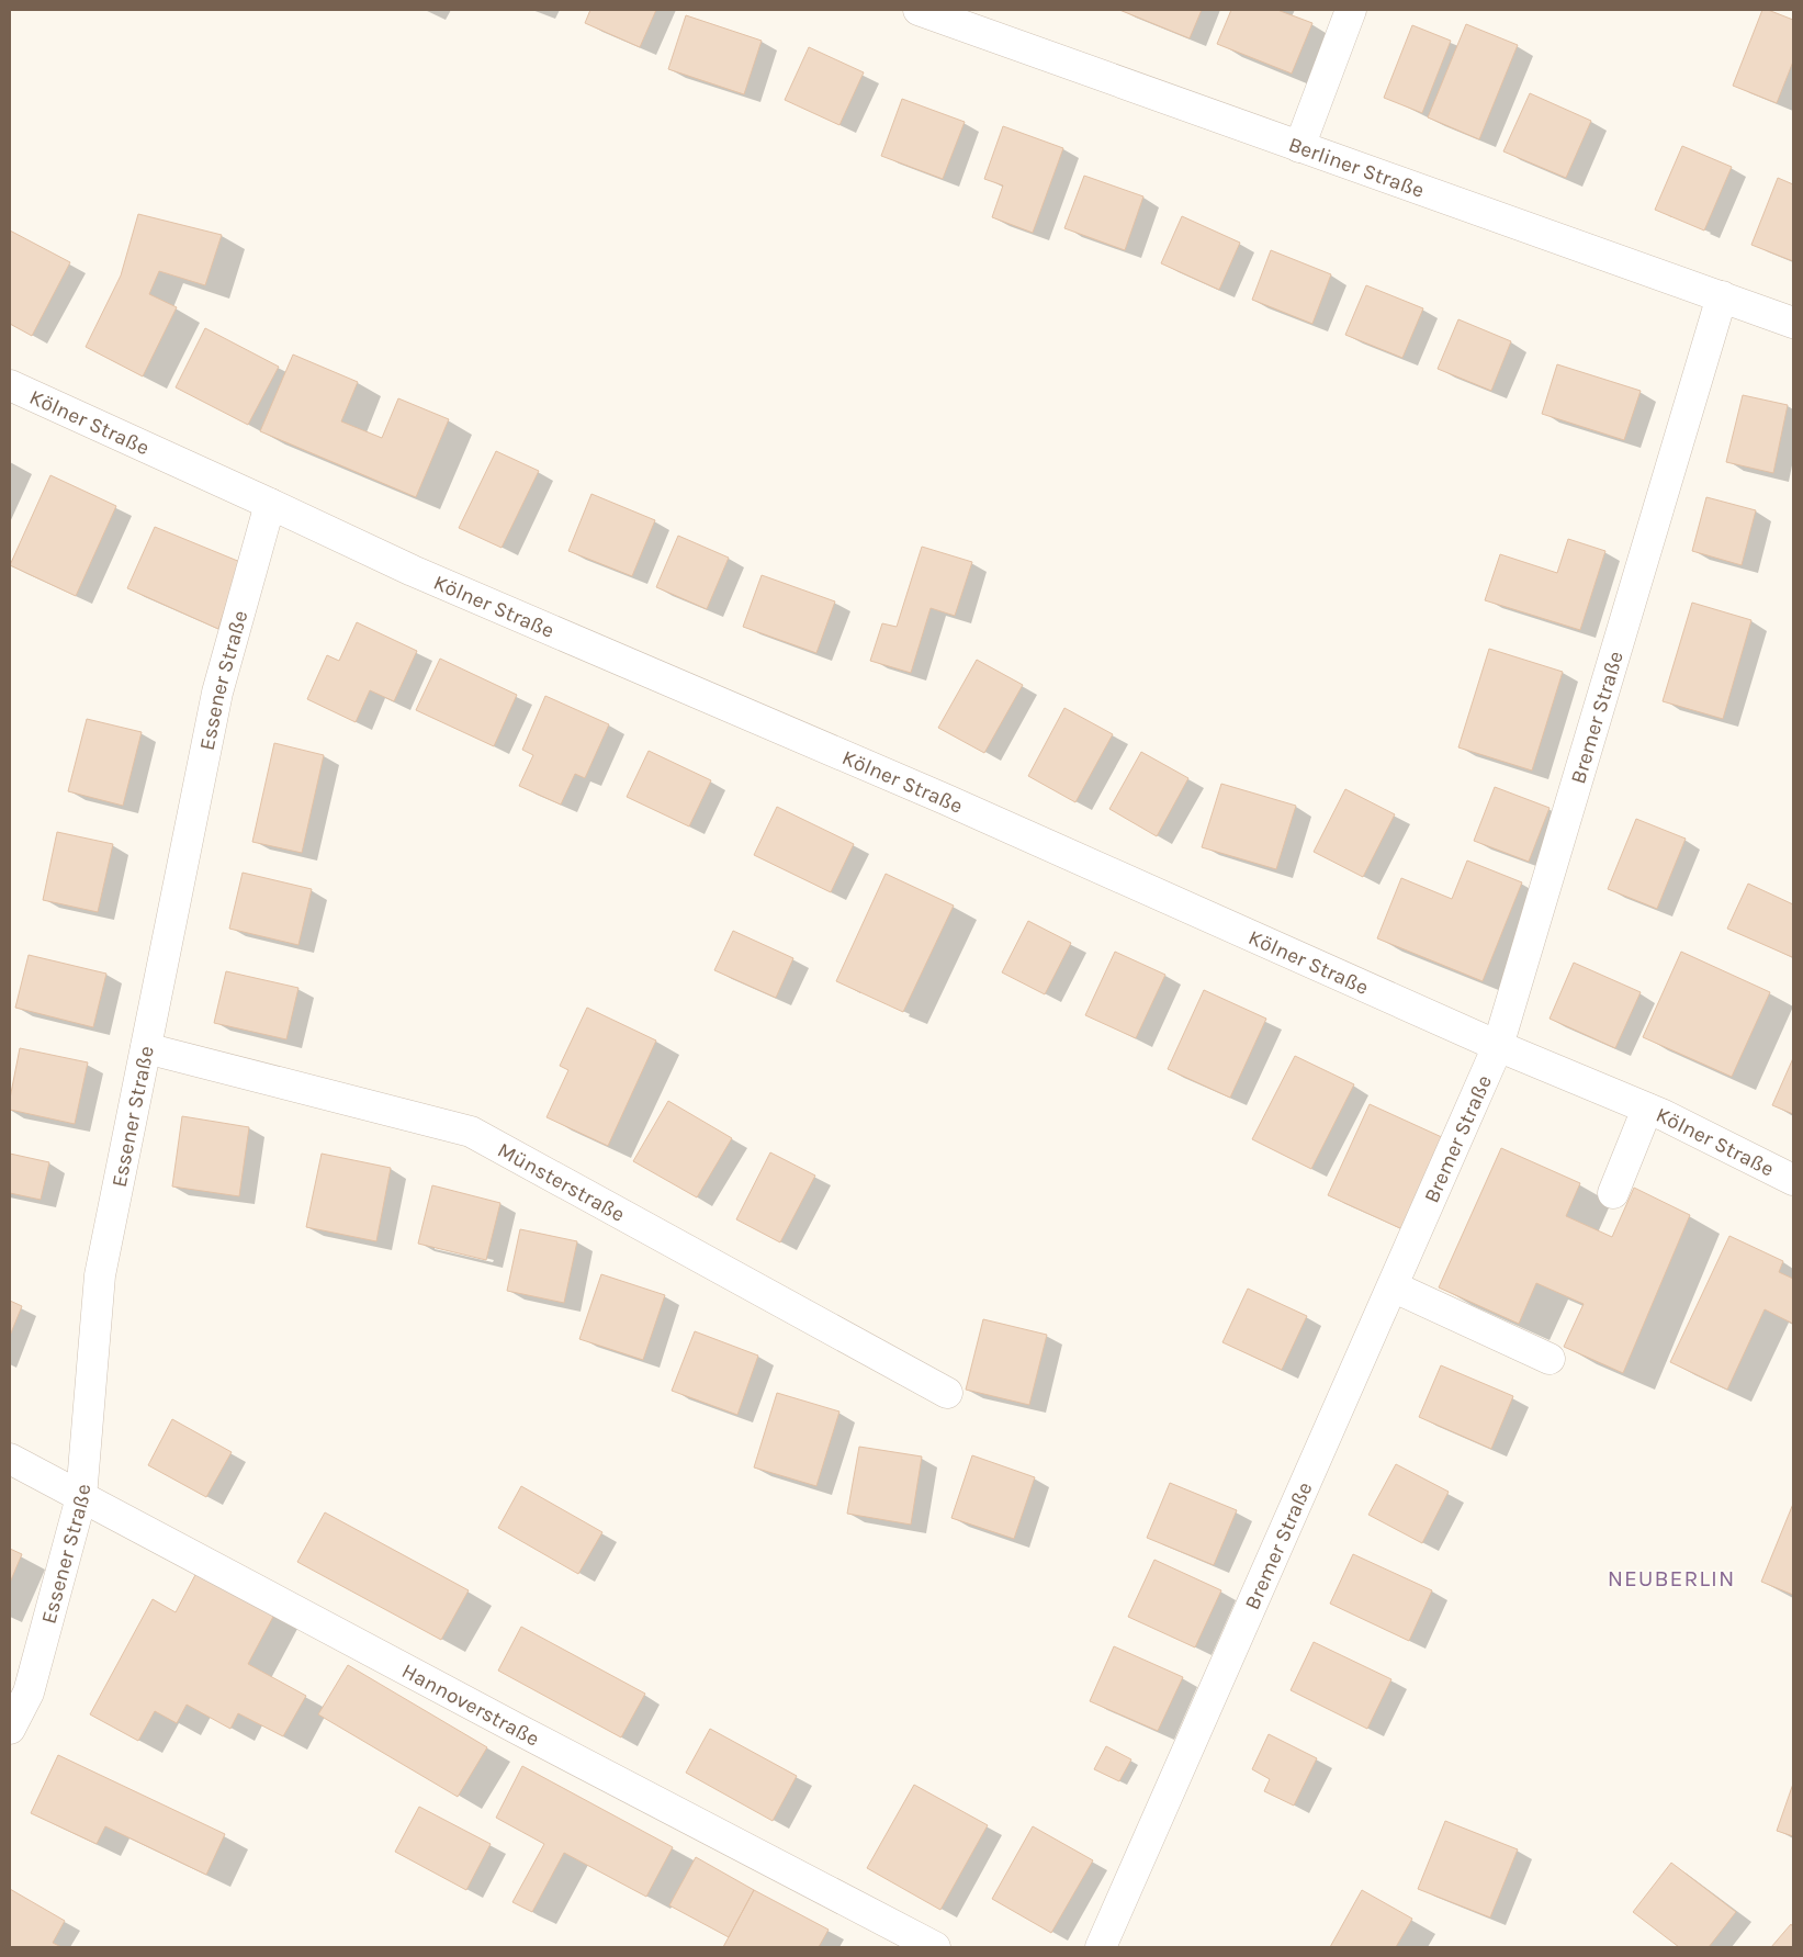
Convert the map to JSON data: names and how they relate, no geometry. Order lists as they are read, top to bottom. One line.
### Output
{"streets":{"street":["Berliner Straße","Kölner Straße","Essener Straße","Bremer Straße","Münsterstraße","Hannoverstraße"]},"crossings":[["Berliner Straße","Bremer Straße"],["Kölner Straße","Essener Straße"],["Kölner Straße","Bremer Straße"],["Essener Straße","Münsterstraße"],["Essener Straße","Hannoverstraße"]],"districts":["NEUBERLIN"]}
